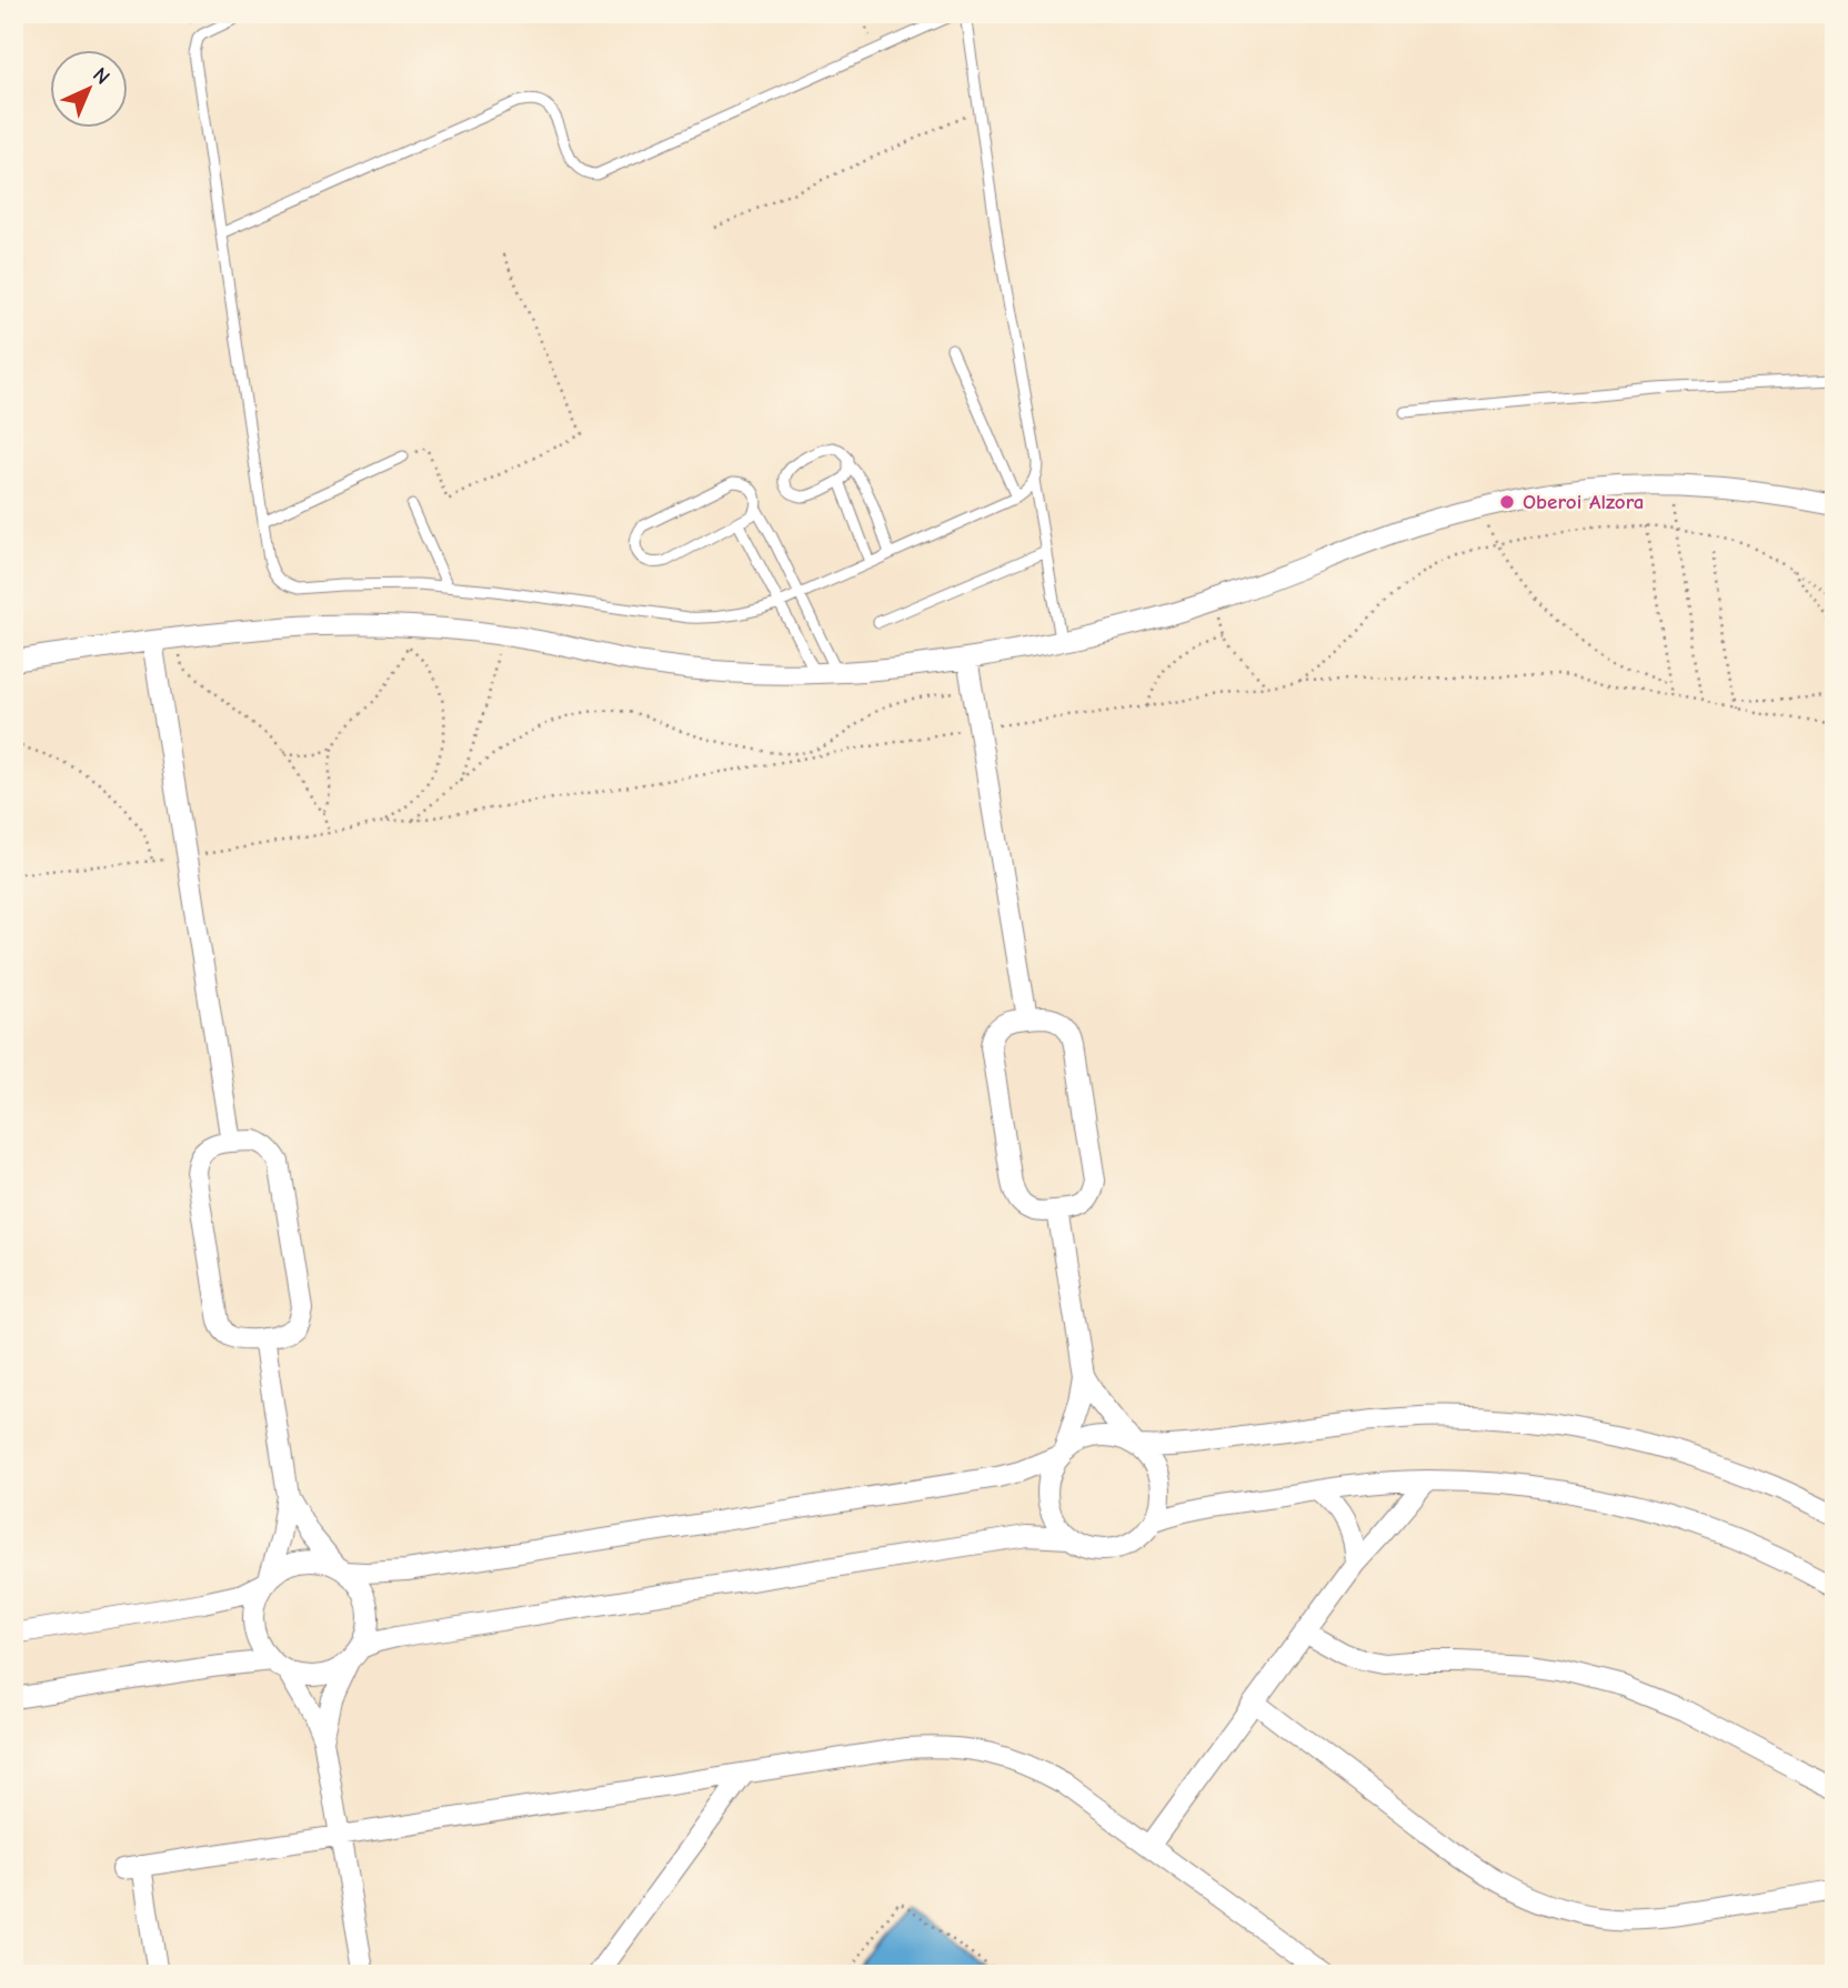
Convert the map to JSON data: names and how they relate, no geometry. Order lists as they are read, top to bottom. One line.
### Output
{"places":["Oberoi Alzora"],"north":"top right"}
